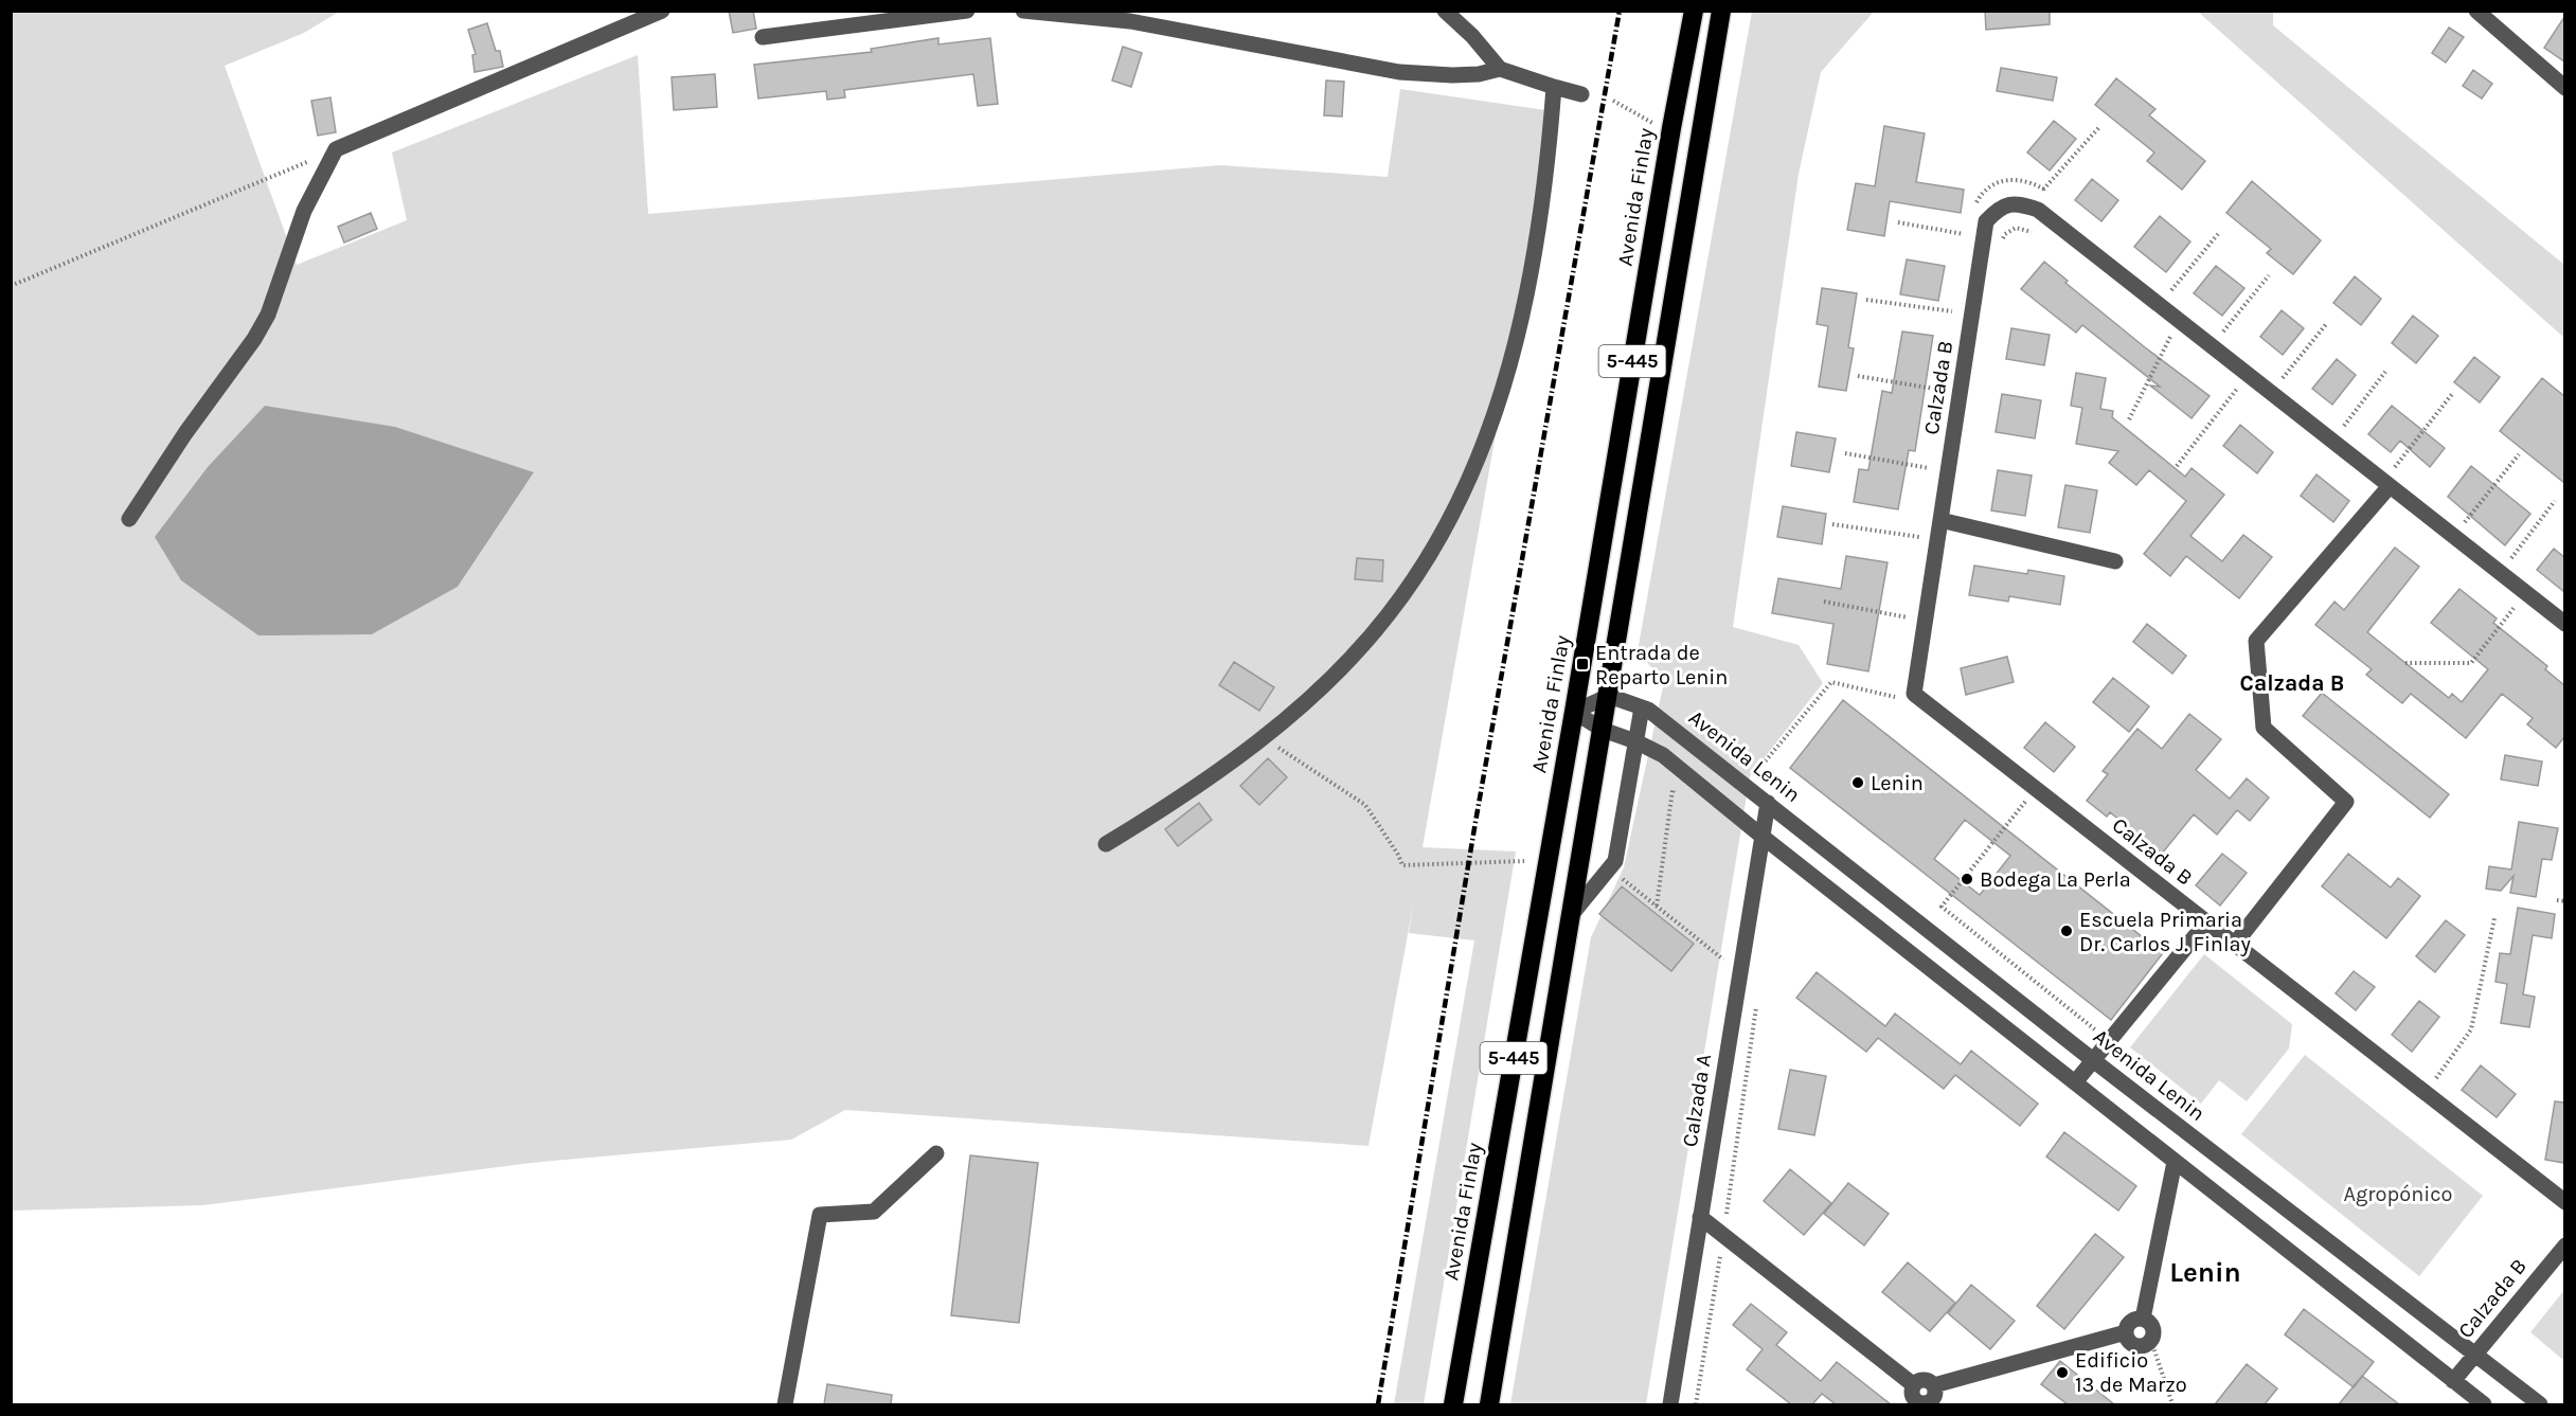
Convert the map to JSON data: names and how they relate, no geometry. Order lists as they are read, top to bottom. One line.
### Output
{"streets":{"highway":["Avenida Finlay","5-445"],"street":["Calzada B","Avenida Lenin","Calzada A"]},"crossings":[["5-445","Avenida Lenin"],["Calzada B","Avenida Lenin"],["Avenida Lenin","Calzada A"]],"districts":["Calzada B","Lenin"],"parks":["Agropónico"],"places":{"transit":["Entrada de Reparto Lenin"],"other":["Lenin","Bodega La Perla","Escuela Primaria Dr. Carlos J. Finlay","Edificio 13 de Marzo"]}}
